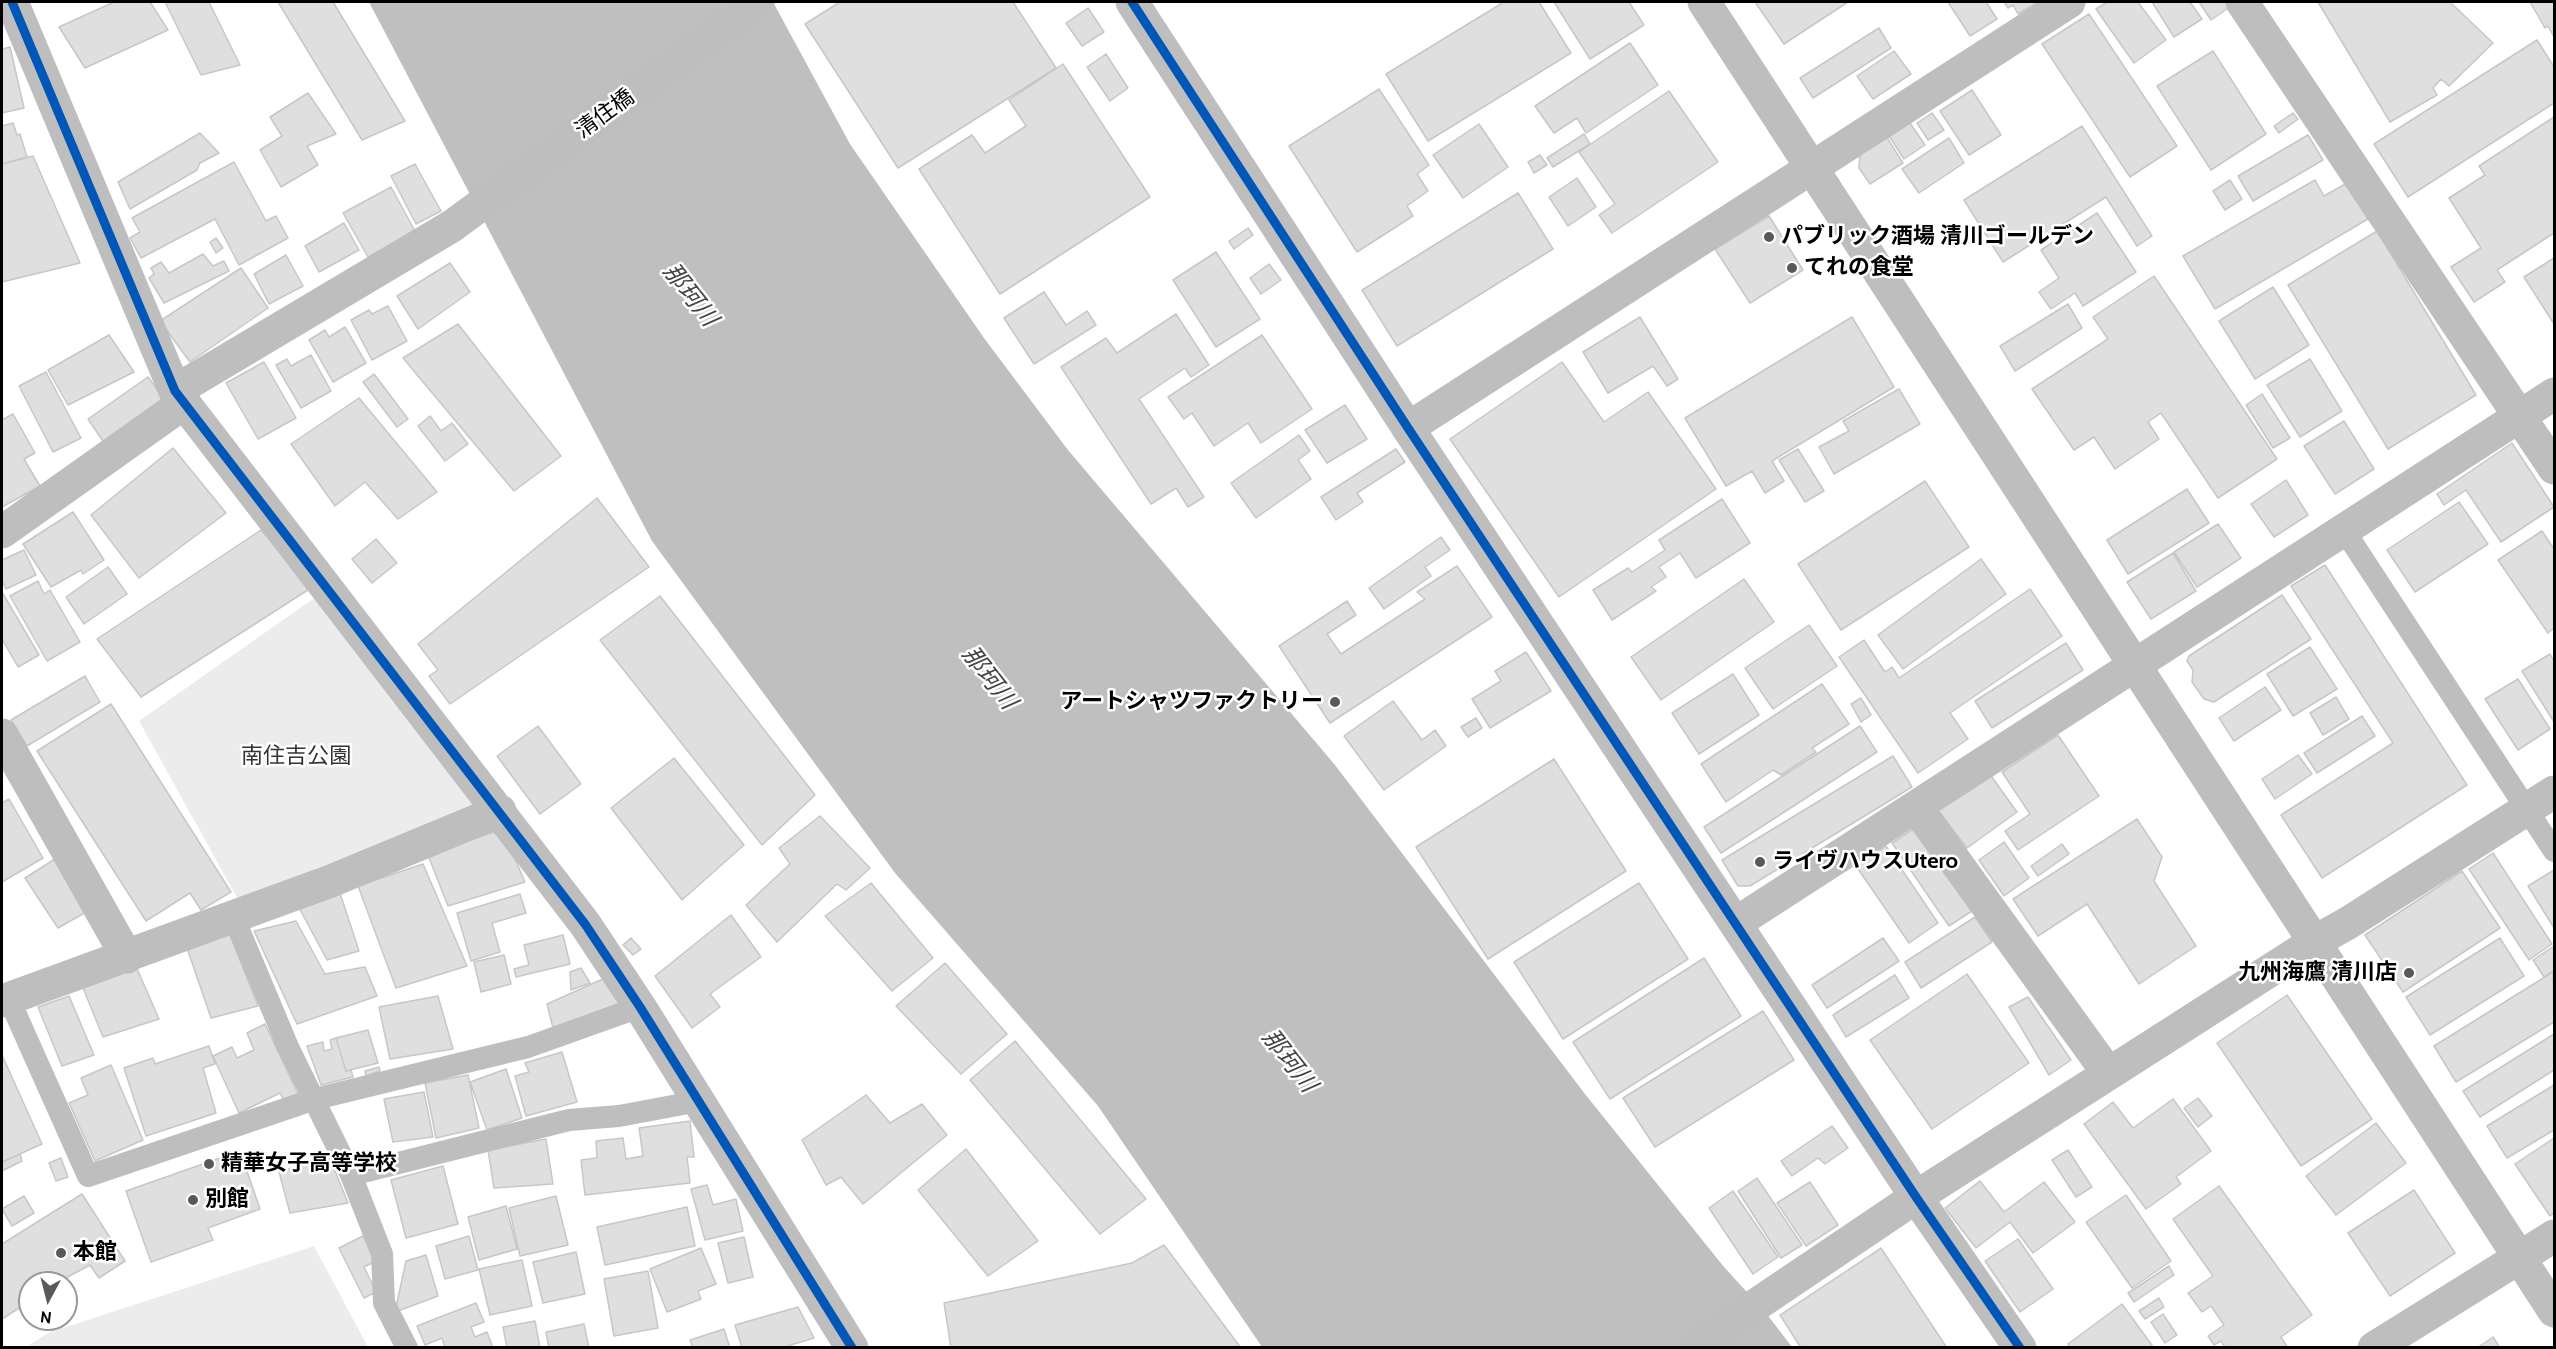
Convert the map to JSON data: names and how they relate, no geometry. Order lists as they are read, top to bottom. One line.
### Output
{"streets":{"street":["清住橋"]},"water":["那珂川"],"parks":["南住吉公園"],"places":["パブリック酒場 清川ゴールデン","てれの食堂","アートシャツファクトリー","ライヴハウスUtero","九州海鷹 清川店","精華女子高等学校","別館","本館"],"north":"bottom"}
